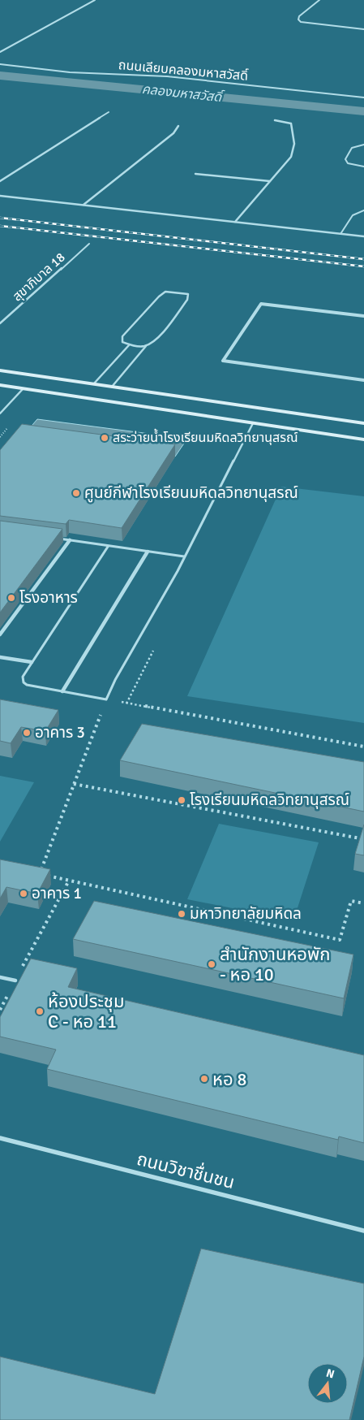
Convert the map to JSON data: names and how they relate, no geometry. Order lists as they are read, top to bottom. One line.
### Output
{"streets":{"street":["ถนนเลียบคลองมหาสวัสดิ์"],"lane":["สุขาภิบาล 18","ถนนวิชาชื่นชน"]},"water":["คลองมหาสวัสดิ์"],"places":["สระว่ายน้ำโรงเรียนมหิดลวิทยานุสรณ์","ศูนย์กีฬาโรงเรียนมหิดลวิทยานุสรณ์","โรงอาหาร","อาคาร 3","โรงเรียนมหิดลวิทยานุสรณ์","อาคาร 1","มหาวิทยาลัยมหิดล","สำนักงานหอพัก - หอ 10","ห้องประชุม C - หอ 11","หอ 8"],"north":"top"}
